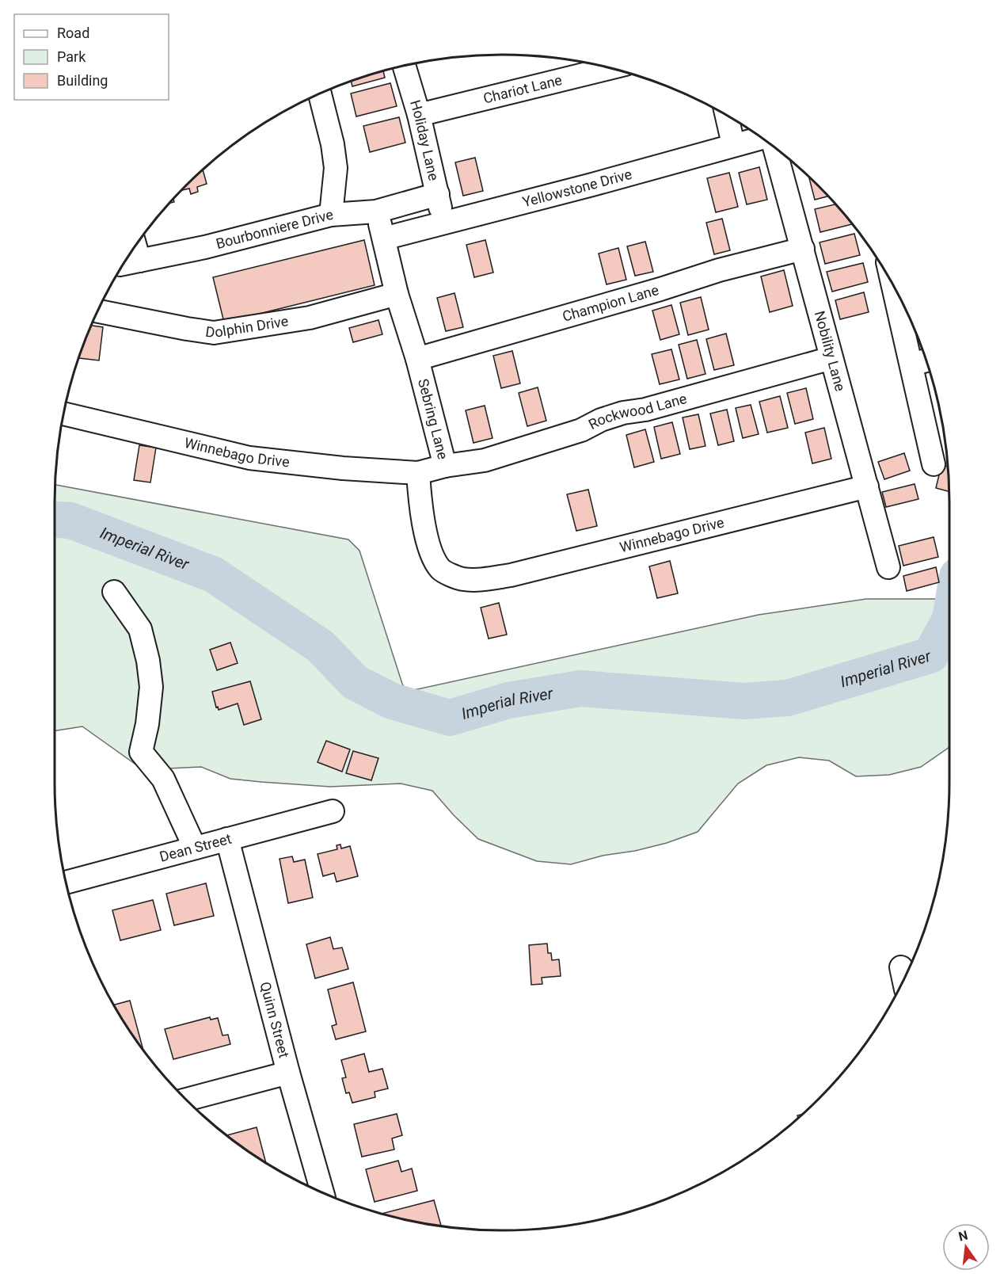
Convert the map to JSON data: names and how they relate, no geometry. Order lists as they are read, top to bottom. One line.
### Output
{"streets":{"street":["Chariot Lane","Holiday Lane","Yellowstone Drive","Bourbonniere Drive","Champion Lane","Dolphin Drive","Nobility Lane","Rockwood Lane","Sebring Lane","Winnebago Drive","Dean Street","Quinn Street"]},"crossings":[["Chariot Lane","Holiday Lane"],["Holiday Lane","Yellowstone Drive"],["Yellowstone Drive","Sebring Lane"],["Champion Lane","Nobility Lane"],["Champion Lane","Sebring Lane"],["Dolphin Drive","Sebring Lane"],["Nobility Lane","Rockwood Lane"],["Nobility Lane","Winnebago Drive"],["Rockwood Lane","Sebring Lane"],["Sebring Lane","Winnebago Drive"],["Dean Street","Quinn Street"]],"water":["Imperial River"],"legend":["Road","Park","Building"],"north":"top"}
